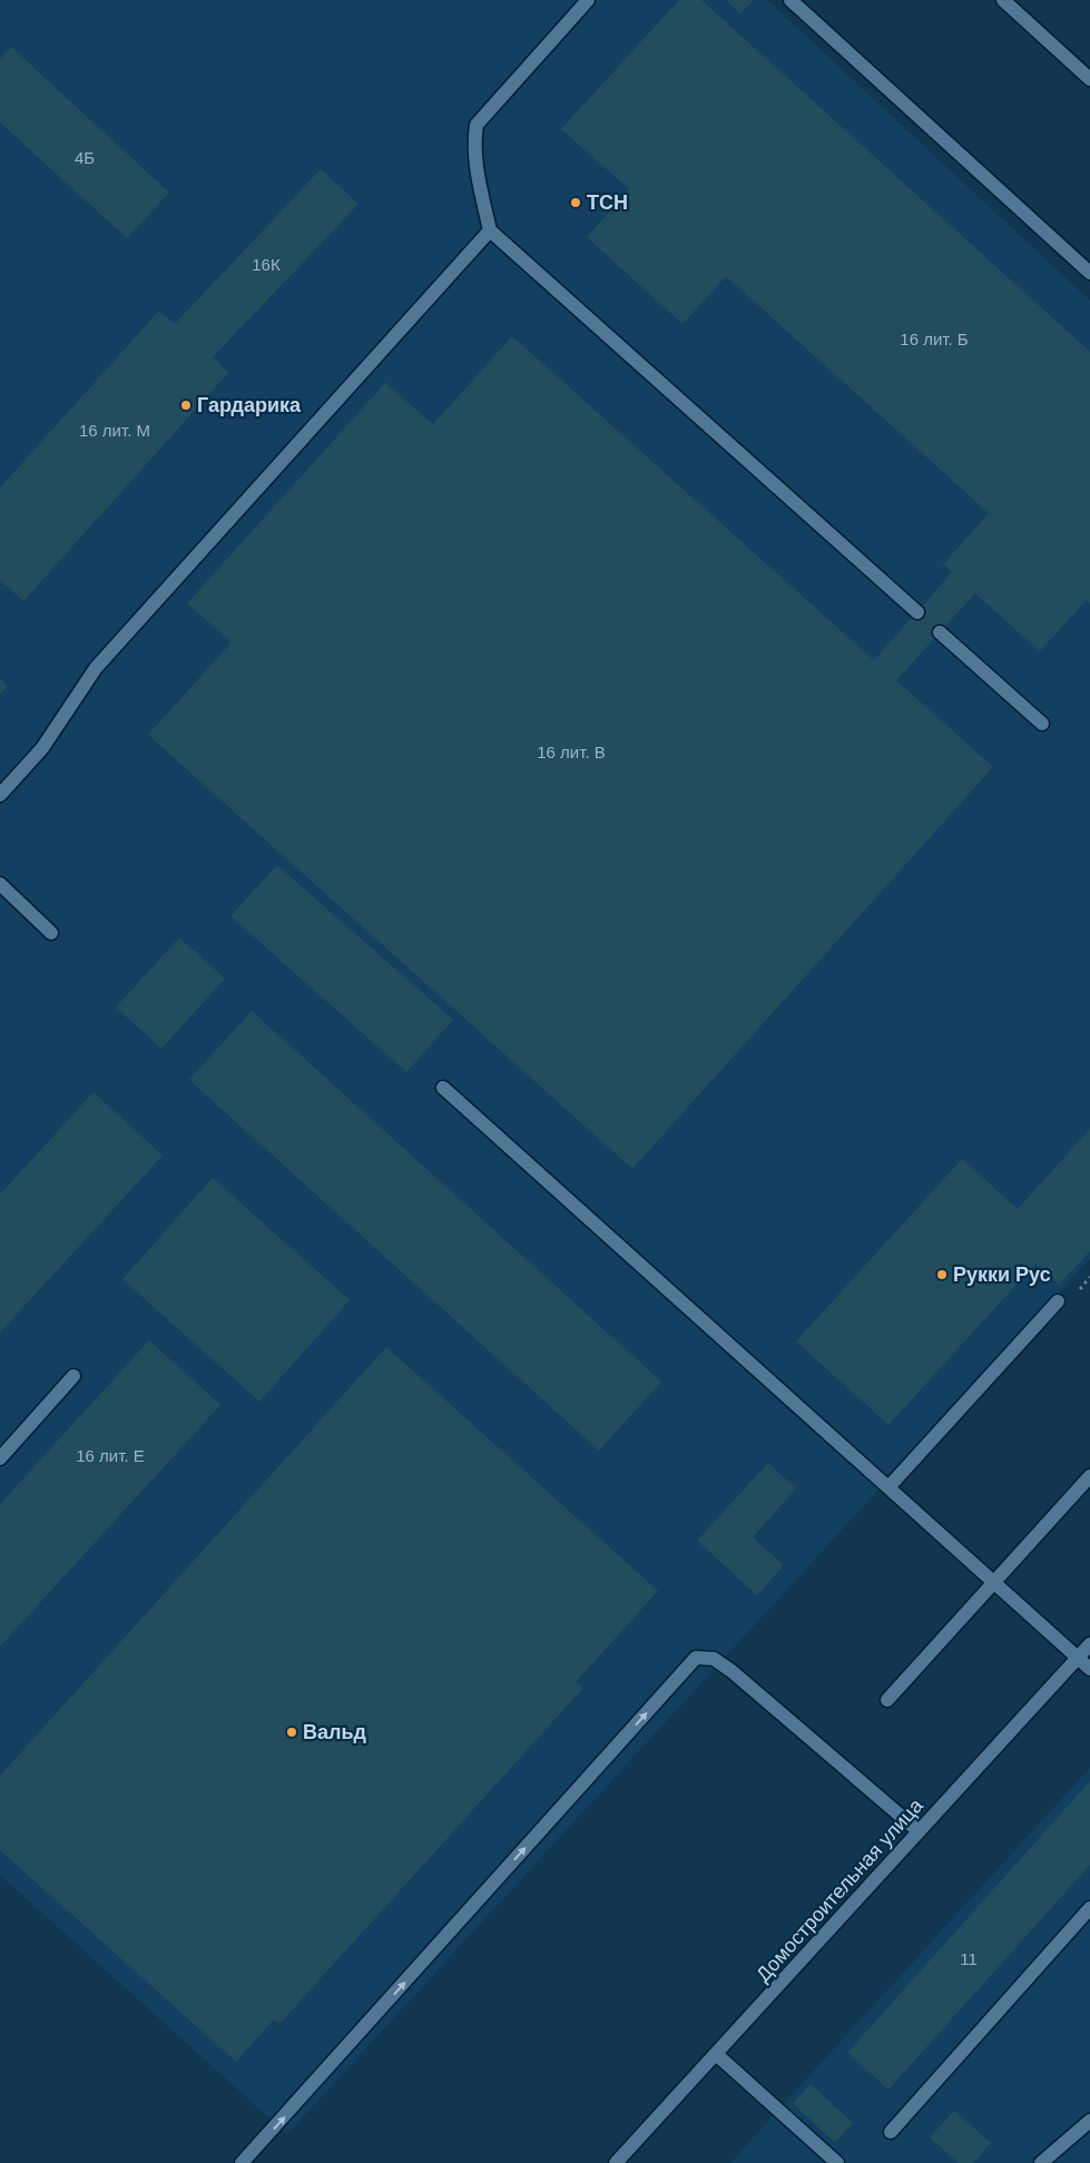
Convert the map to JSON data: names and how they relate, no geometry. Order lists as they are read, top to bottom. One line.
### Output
{"streets":{"street":["Домостроительная улица"]},"places":["ТСН","Гардарика","Рукки Рус","Вальд"],"house_numbers":["4Б","16К","16 лит. Б","16 лит. М","16 лит. В","16 лит. Е","11"]}
